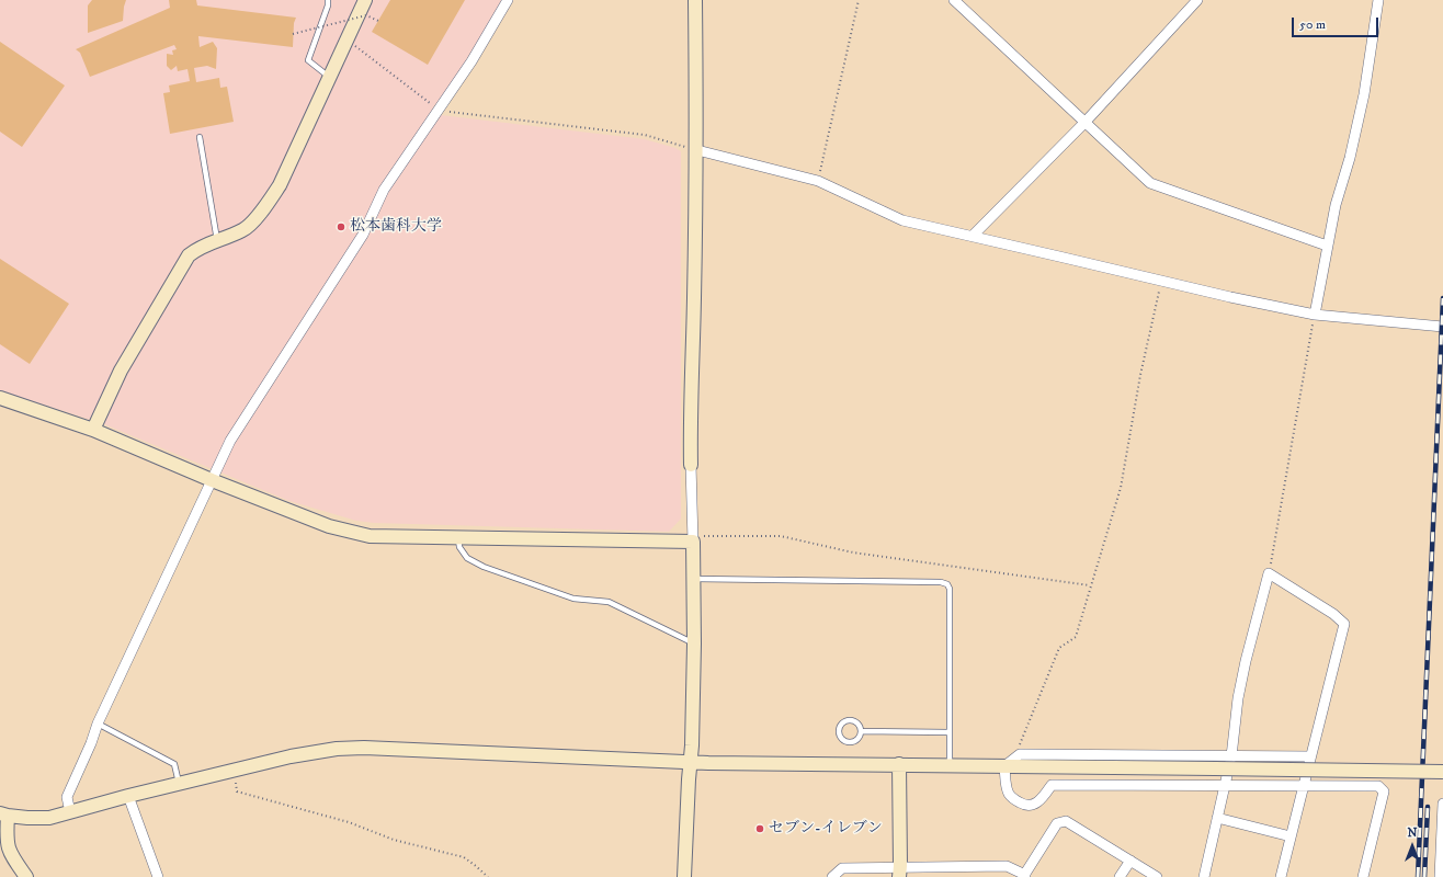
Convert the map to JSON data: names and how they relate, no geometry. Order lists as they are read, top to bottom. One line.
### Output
{"places":["松本歯科大学","セブン-イレブン"],"scale_bar":"50 m","north":"top"}
